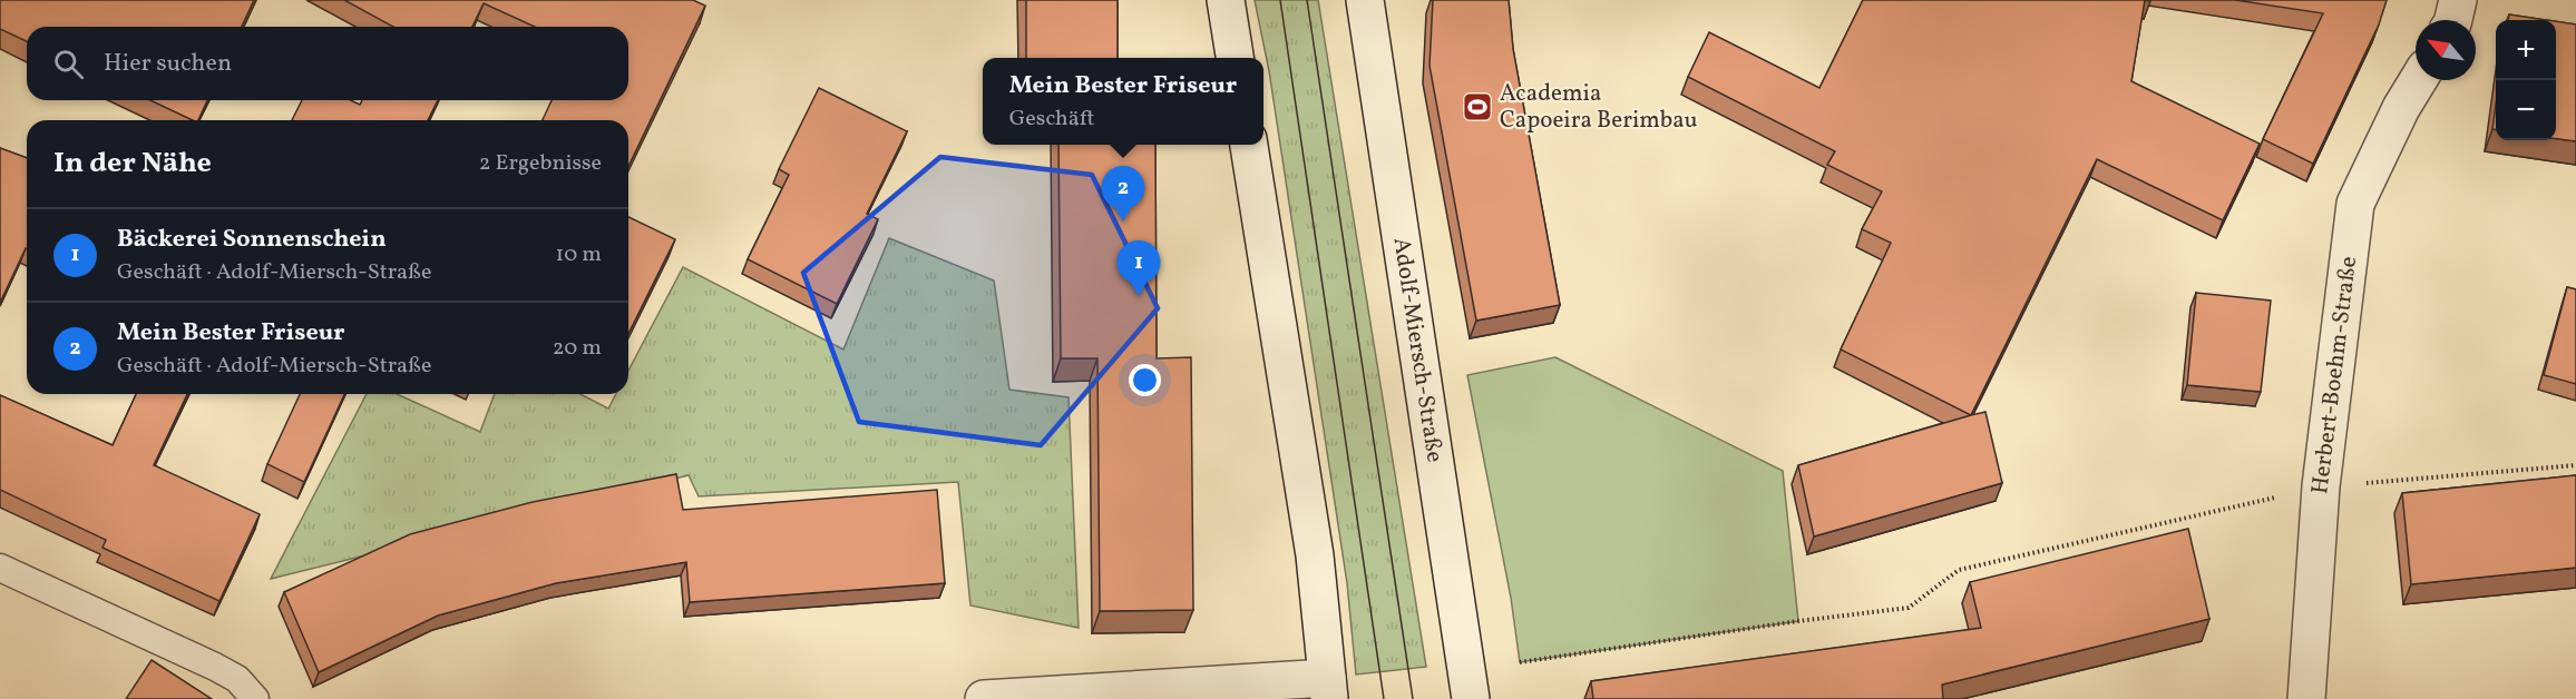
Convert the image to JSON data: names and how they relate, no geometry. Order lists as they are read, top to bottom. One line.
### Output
{"streets":{"main road":["Adolf-Miersch-Straße","Herbert-Boehm-Straße"]},"places":{"sports":["Academia Capoeira Berimbau"]},"north":"top left","page":{"map_buttons":["+","−"],"search":"Hier suchen","popup":["Mein Bester Friseur","Geschäft"],"heading":["In der Nähe","2 Ergebnisse"],"pins":["2","1"],"list":[{"mark":"1","name":"Bäckerei Sonnenschein","note":"Geschäft · Adolf-Miersch-Straße","value":"10 m"},{"mark":"2","name":"Mein Bester Friseur","note":"Geschäft · Adolf-Miersch-Straße","value":"20 m"}]}}
